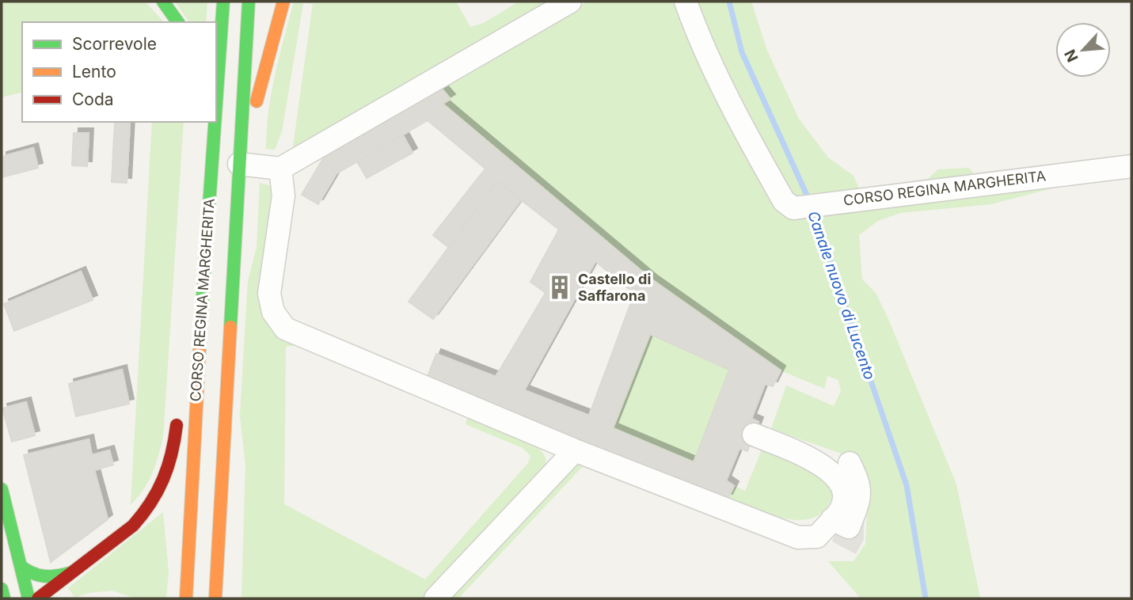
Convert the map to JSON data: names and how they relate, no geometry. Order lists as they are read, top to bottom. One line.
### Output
{"streets":{"main road":["CORSO REGINA MARGHERITA"]},"water":["Canale nuovo di Lucento"],"places":{"building":["Castello di Saffarona"]},"legend":["Scorrevole","Lento","Coda"],"north":"bottom left"}
